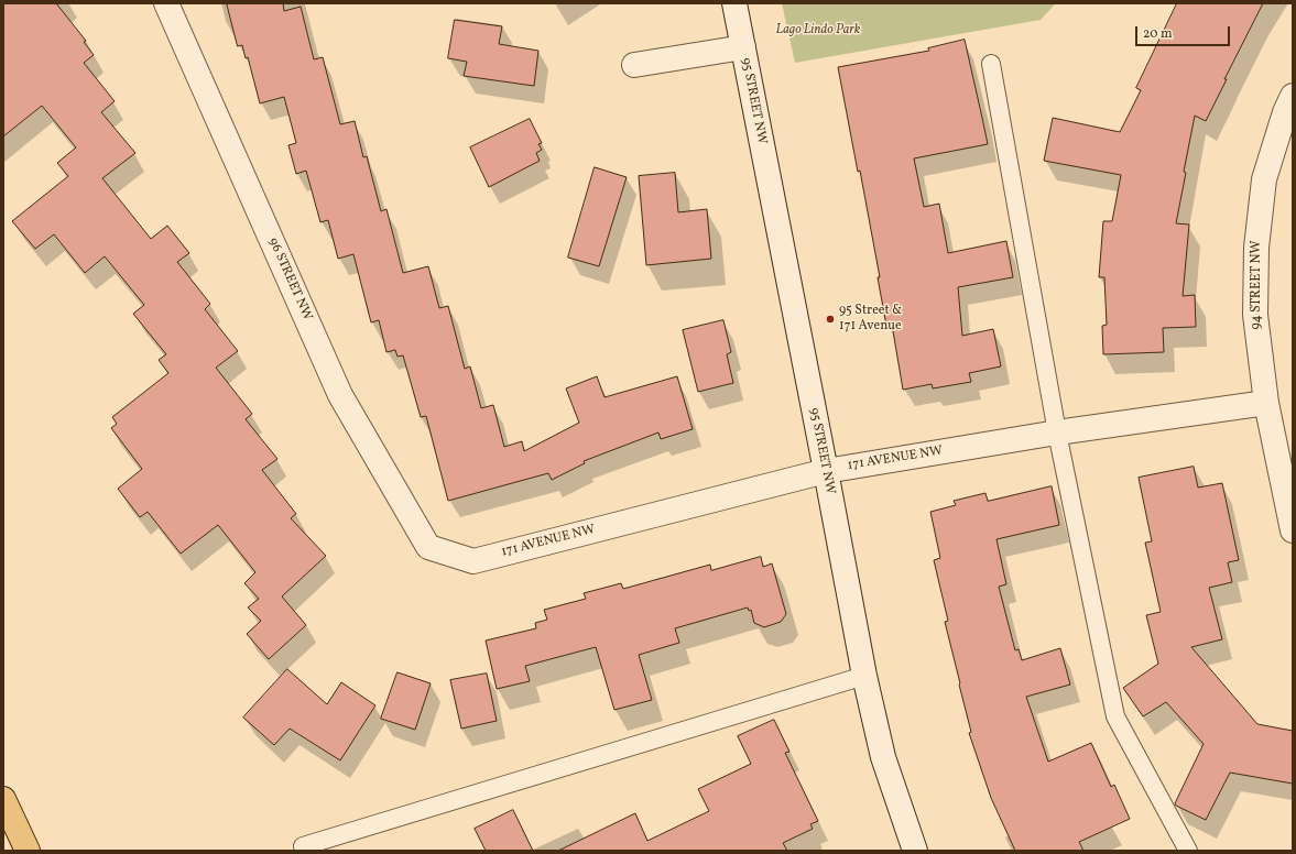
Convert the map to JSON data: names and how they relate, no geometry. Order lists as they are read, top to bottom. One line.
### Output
{"streets":{"street":["95 STREET NW","96 STREET NW","94 STREET NW","171 AVENUE NW"]},"crossings":[["95 STREET NW","171 AVENUE NW"],["96 STREET NW","171 AVENUE NW"],["94 STREET NW","171 AVENUE NW"]],"parks":["Lago Lindo Park"],"places":["95 Street & 171 Avenue"],"scale_bar":"20 m"}
